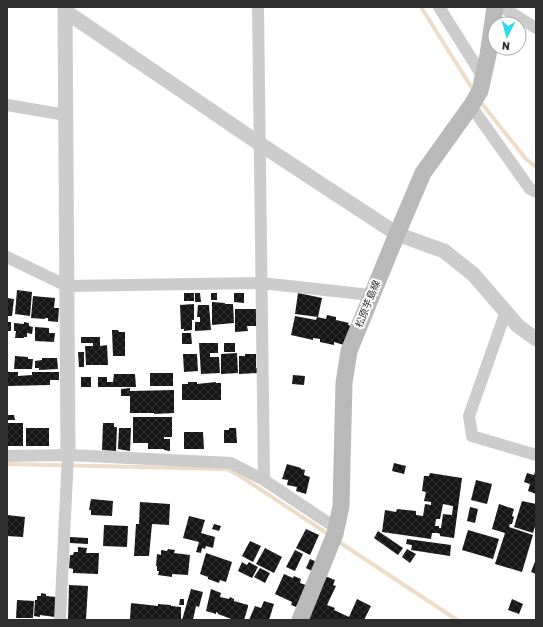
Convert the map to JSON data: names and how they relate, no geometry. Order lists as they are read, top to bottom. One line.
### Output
{"streets":{"main road":["松原芋島線"]},"north":"bottom"}
